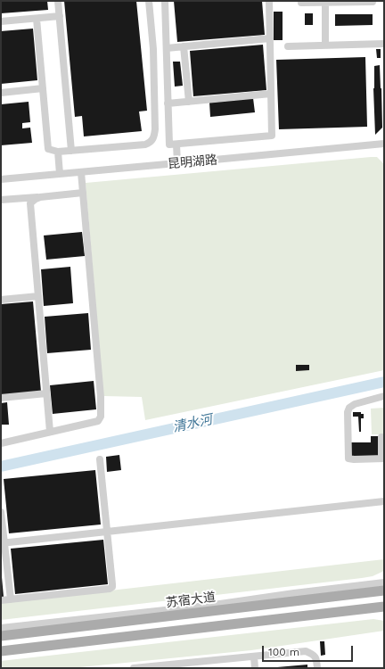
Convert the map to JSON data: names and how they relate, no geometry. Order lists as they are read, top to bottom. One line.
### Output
{"streets":{"main road":["苏宿大道"],"street":["昆明湖路"]},"water":["清水河"],"scale_bar":"100 m"}
